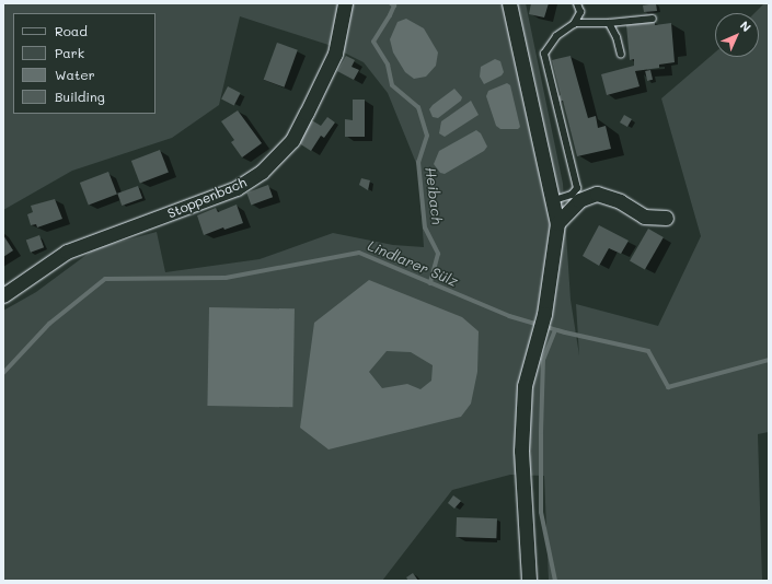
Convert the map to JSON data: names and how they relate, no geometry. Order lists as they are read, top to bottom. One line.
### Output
{"streets":{"street":["Stoppenbach"]},"water":["Heibach","Lindlarer Sülz"],"legend":["Road","Park","Water","Building"],"north":"top right"}
